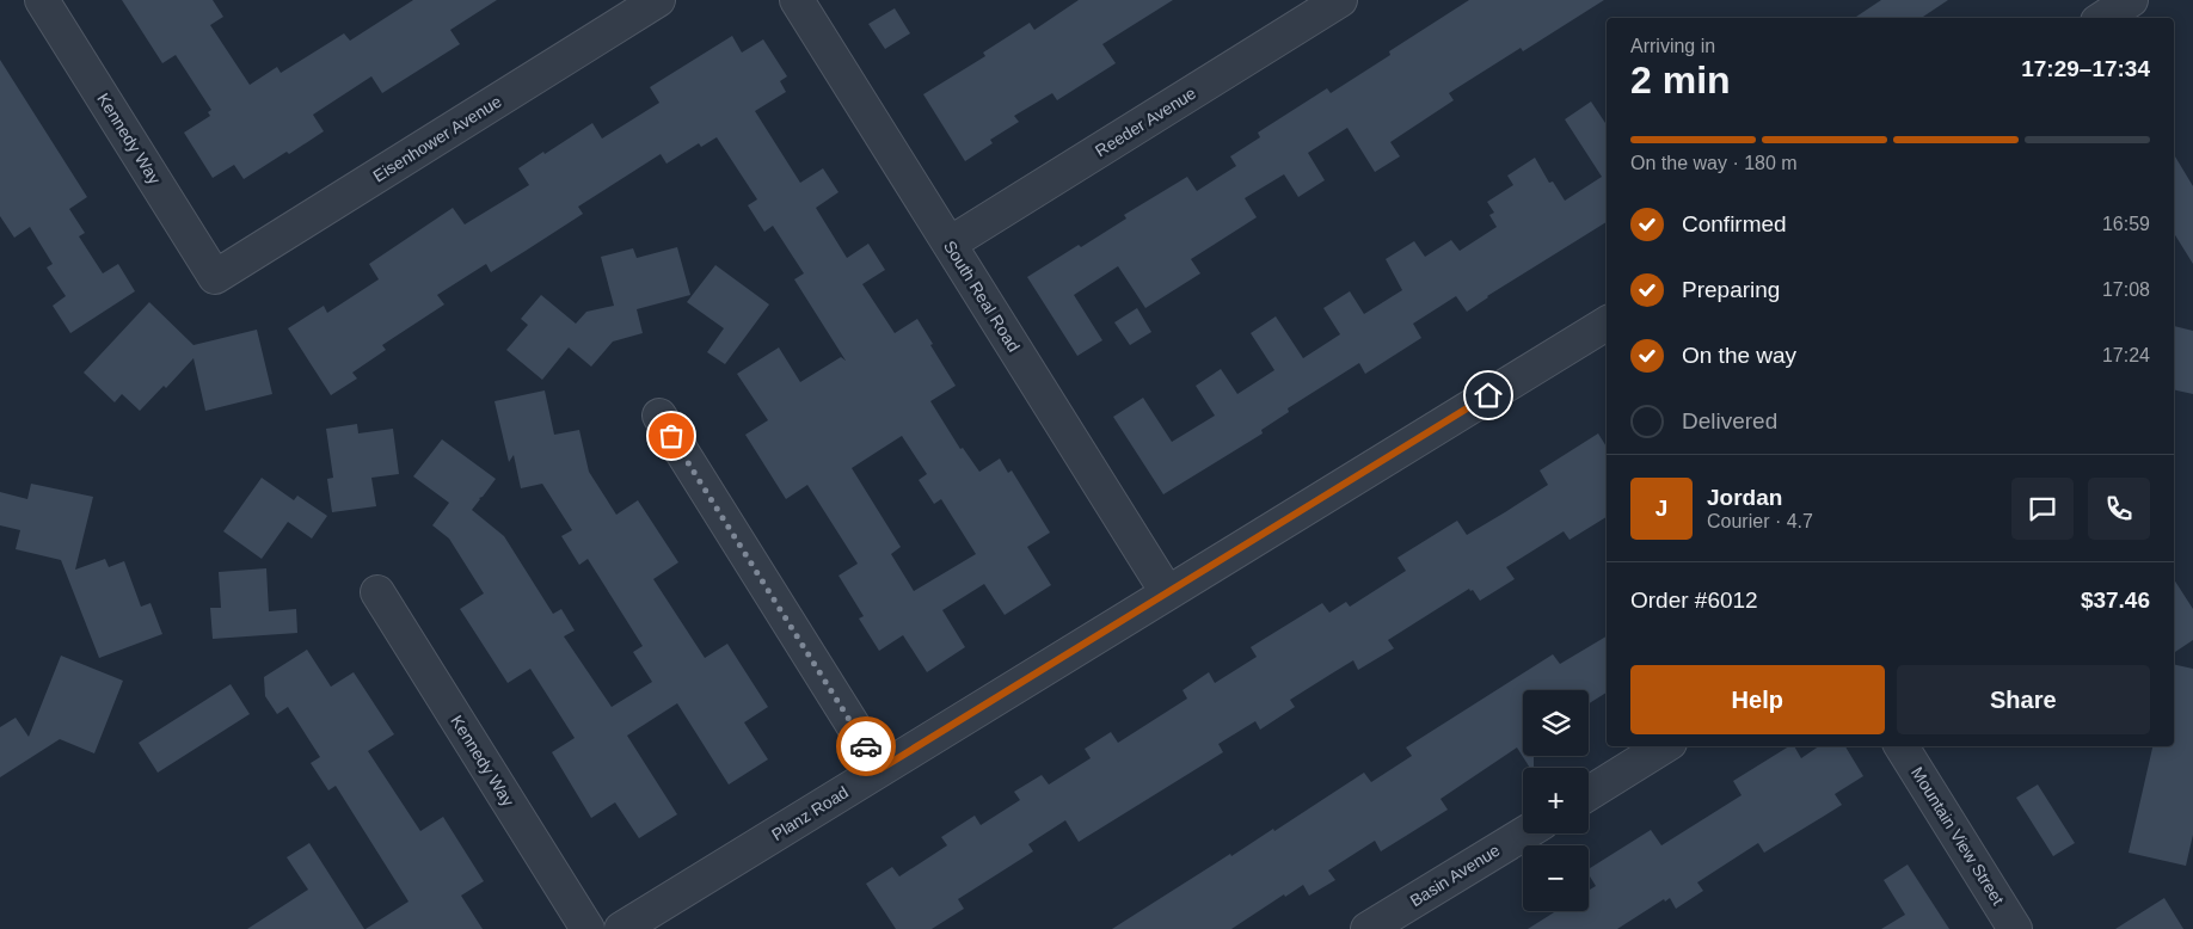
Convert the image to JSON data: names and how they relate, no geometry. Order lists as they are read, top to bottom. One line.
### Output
{"streets":{"street":["Reeder Avenue","Kennedy Way","Eisenhower Avenue","South Real Road","Planz Road","Mountain View Street","Basin Avenue"]},"crossings":[["Reeder Avenue","South Real Road"],["Kennedy Way","Eisenhower Avenue"],["South Real Road","Planz Road"]],"page":{"heading":["2 min","Arriving in","17:29–17:34"],"panel":["Jordan","Courier · 4.7","Order #6012","$37.46"],"bar":"On the way · 180 m","list":[["Confirmed","16:59"],["Preparing","17:08"],["On the way","17:24"],"Delivered"],"round":"J","buttons":["Help","Share"],"map_buttons":["+","−"]}}
